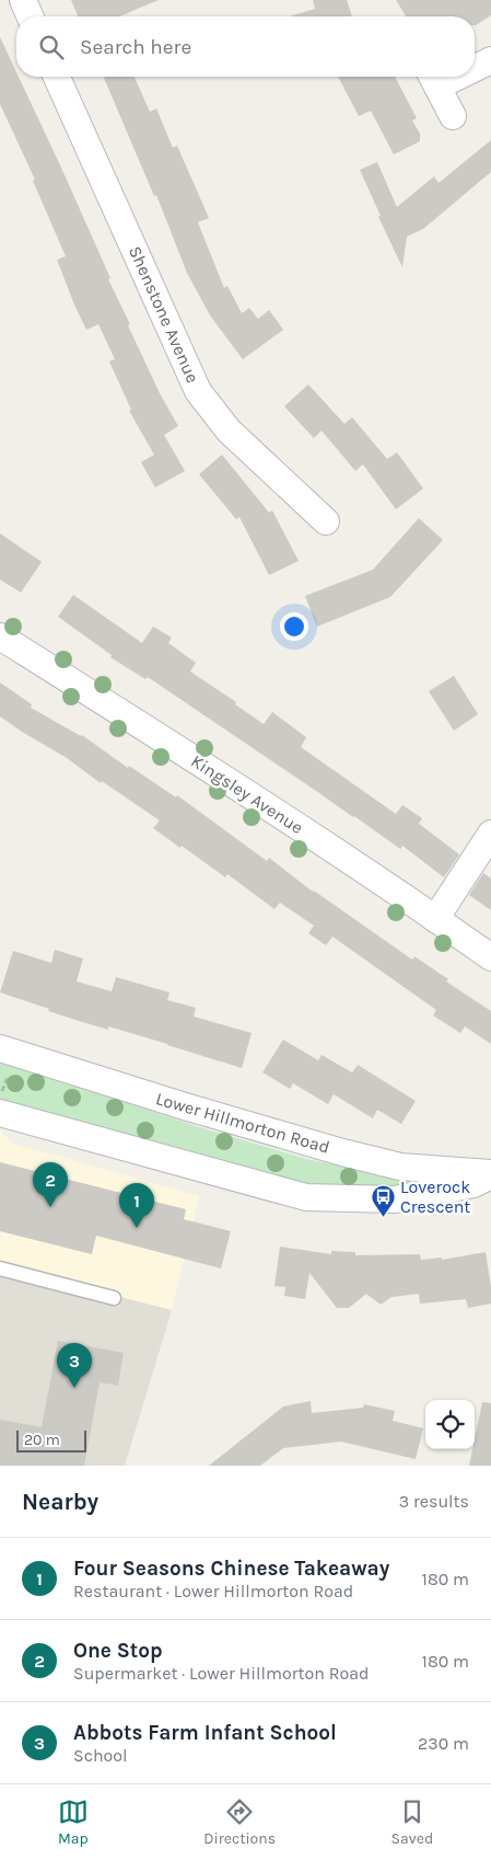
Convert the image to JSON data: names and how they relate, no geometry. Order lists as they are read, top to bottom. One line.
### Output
{"streets":{"street":["Shenstone Avenue","Kingsley Avenue","Lower Hillmorton Road"]},"places":{"bus stop":["Loverock Crescent"]},"scale_bar":"20 m","page":{"search":"Search here","pins":["2","1","3"],"scale":"20 m","heading":["Nearby","3 results"],"list":[{"mark":"1","name":"Four Seasons Chinese Takeaway","note":"Restaurant · Lower Hillmorton Road","value":"180 m"},{"mark":"2","name":"One Stop","note":"Supermarket · Lower Hillmorton Road","value":"180 m"},{"mark":"3","name":"Abbots Farm Infant School","note":"School","value":"230 m"}],"nav":["Map","Directions","Saved"]}}
